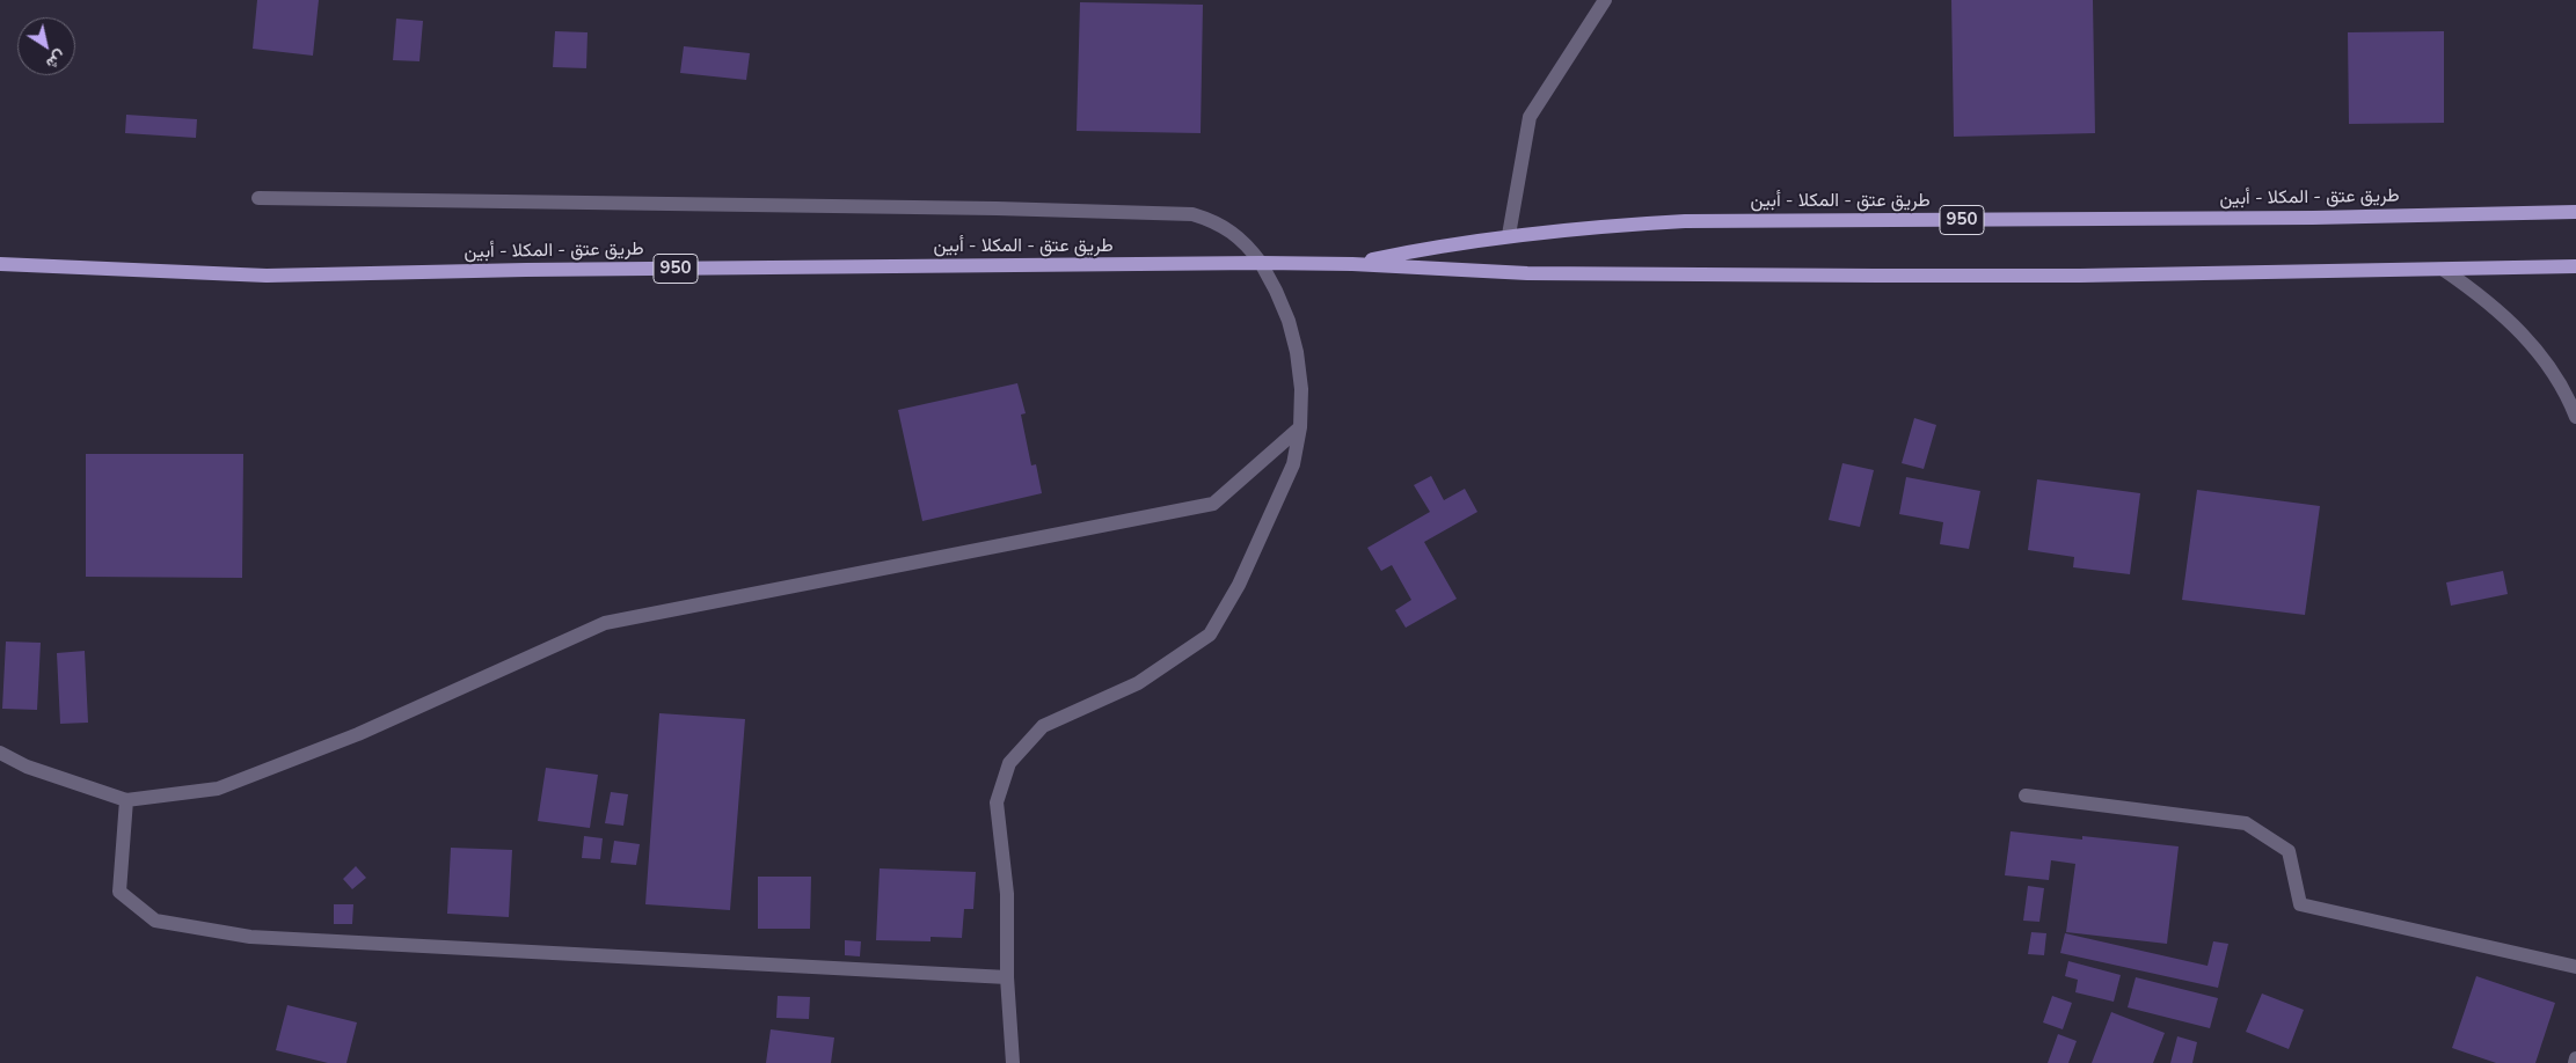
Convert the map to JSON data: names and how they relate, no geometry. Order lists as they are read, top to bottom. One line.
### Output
{"streets":{"main road":["طريق عتق - المكلا - أبين","950"]},"north":"bottom right"}
